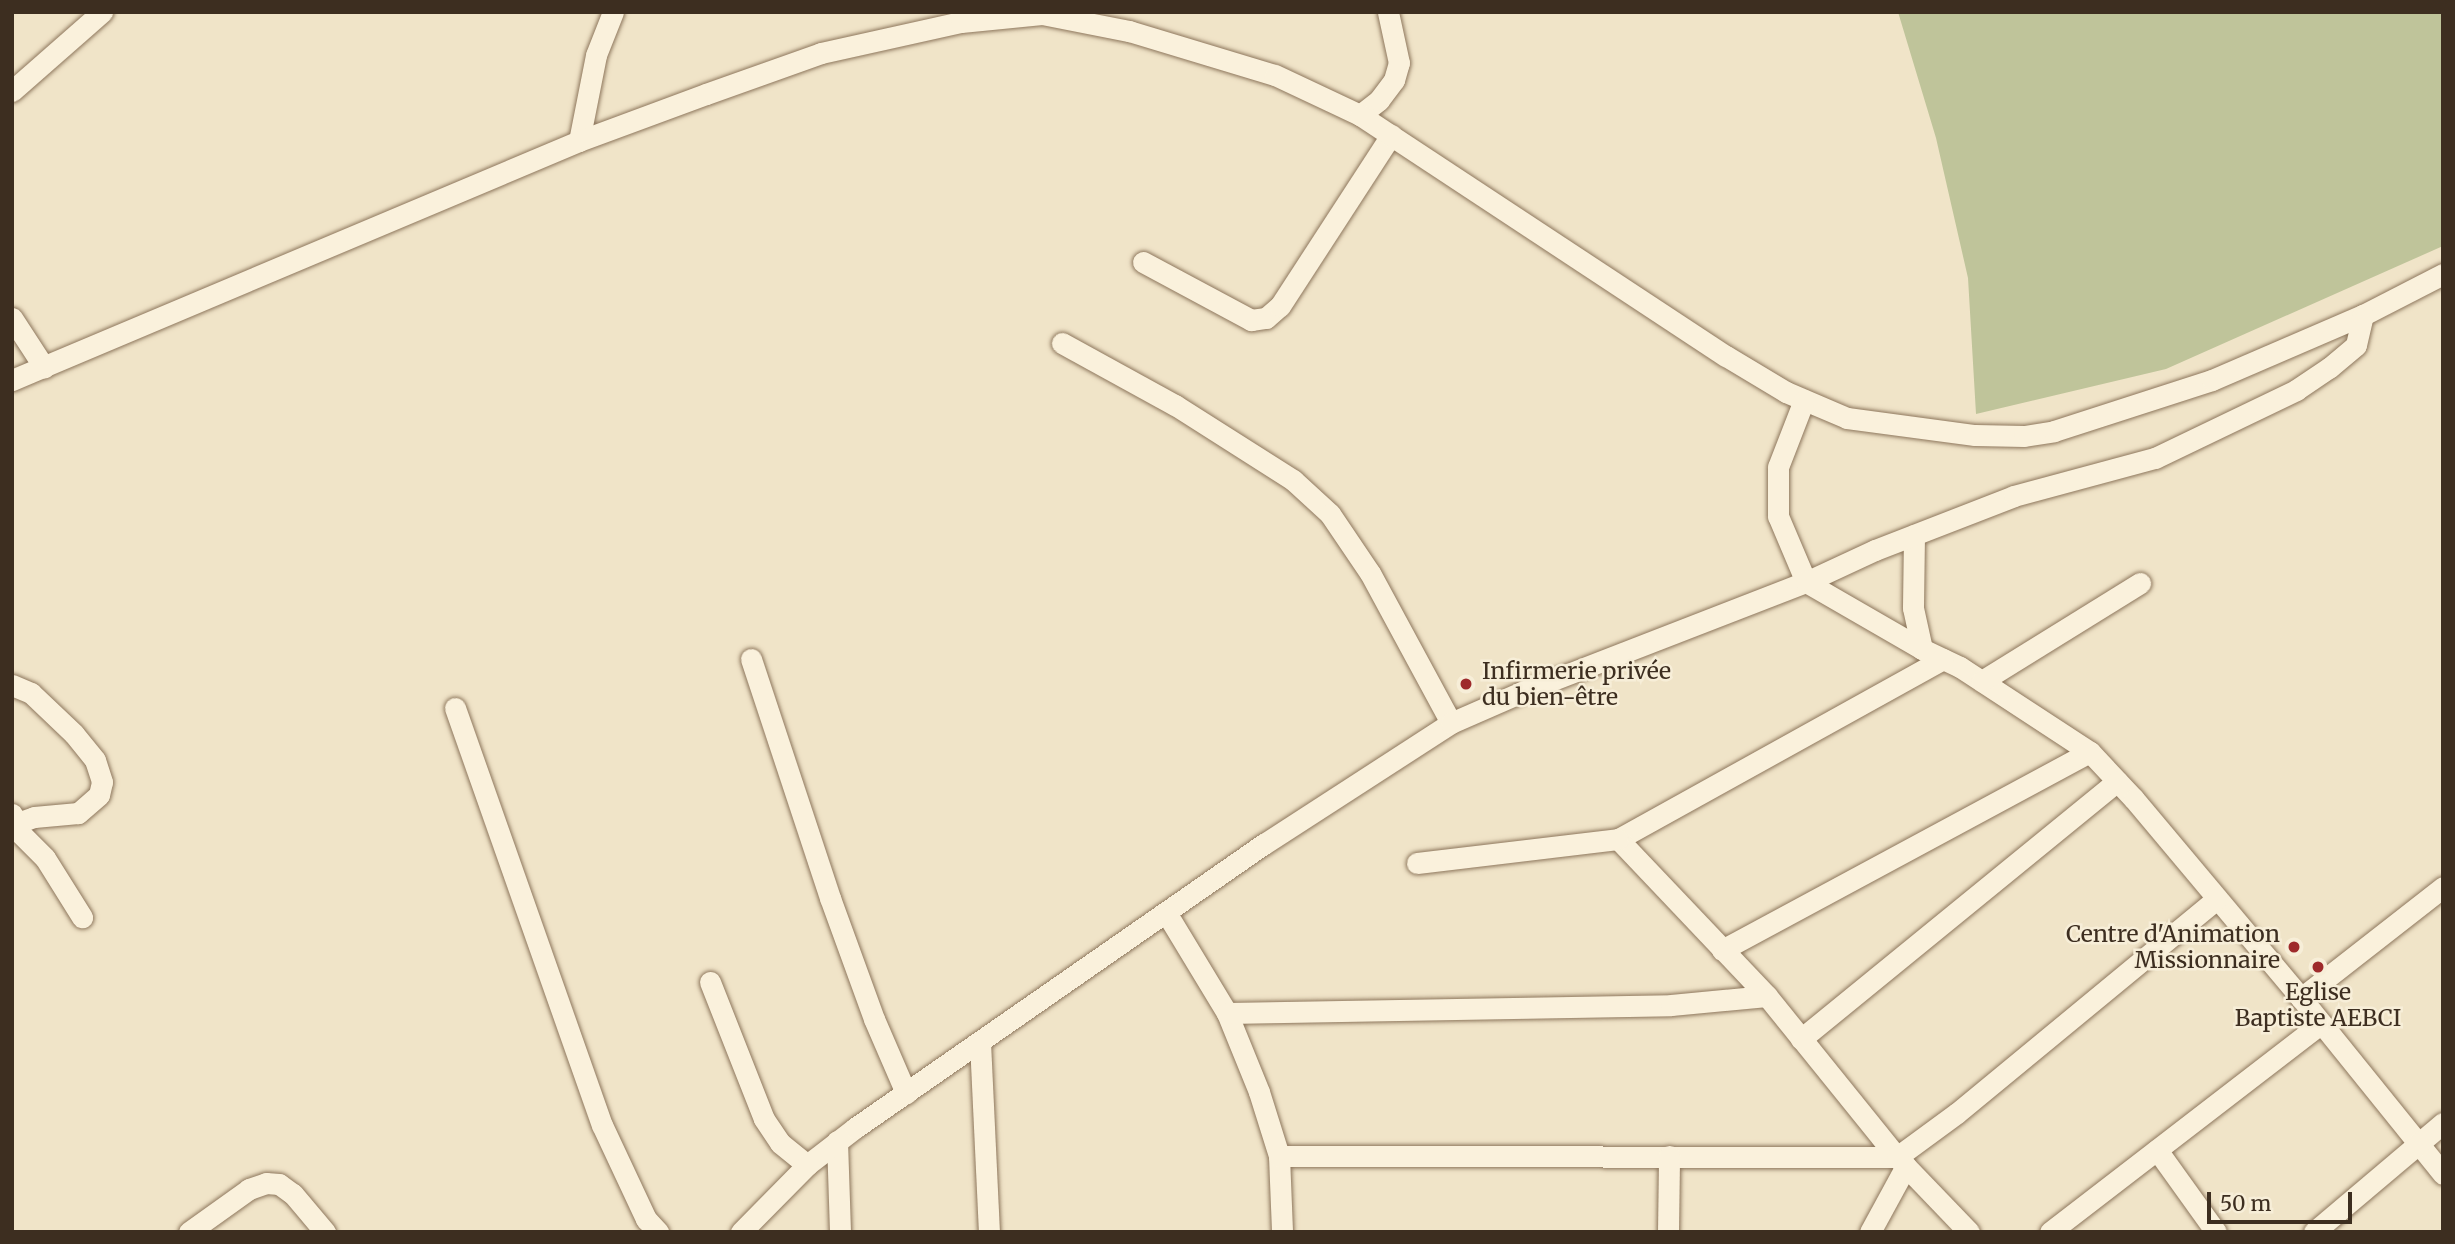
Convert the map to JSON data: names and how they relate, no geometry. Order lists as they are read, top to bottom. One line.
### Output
{"places":["Infirmerie privée du bien-être","Centre d'Animation Missionnaire","Eglise Baptiste AEBCI"],"scale_bar":"50 m"}
